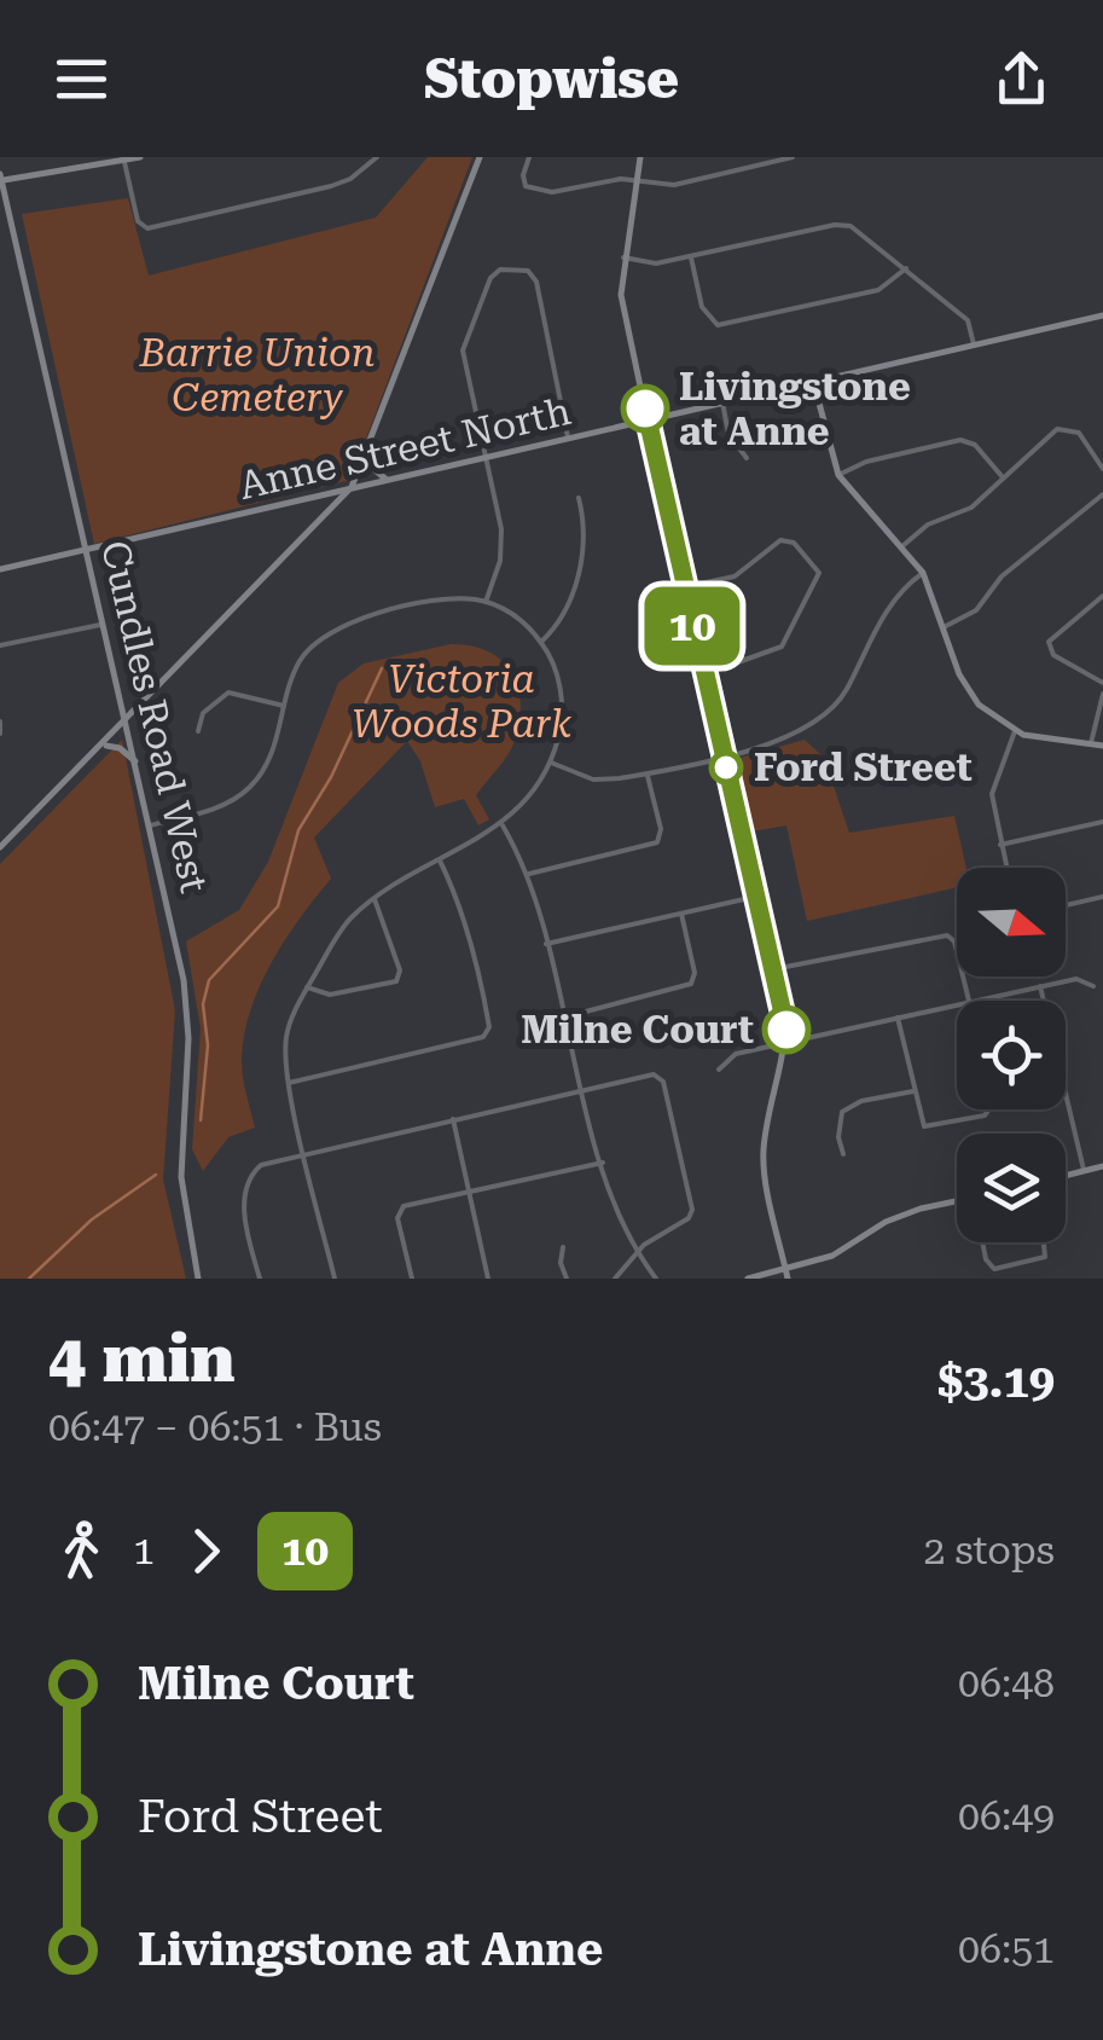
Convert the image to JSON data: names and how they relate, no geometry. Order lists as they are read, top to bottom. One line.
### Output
{"streets":{"street":["Anne Street North","Cundles Road West"]},"crossings":[["Anne Street North","Cundles Road West"]],"parks":["Barrie Union Cemetery","Victoria Woods Park"],"places":["Livingstone at Anne","Ford Street","Milne Court"],"lines":["bus line 10"],"north":"right","page":{"header":"Stopwise","on_map":"10","heading":["4 min","06:47 – 06:51 · Bus","$3.19"],"legs":["1","10","2 stops"],"list":[{"name":"Milne Court","value":"06:48"},{"name":"Ford Street","value":"06:49"},{"name":"Livingstone at Anne","value":"06:51"}]}}
